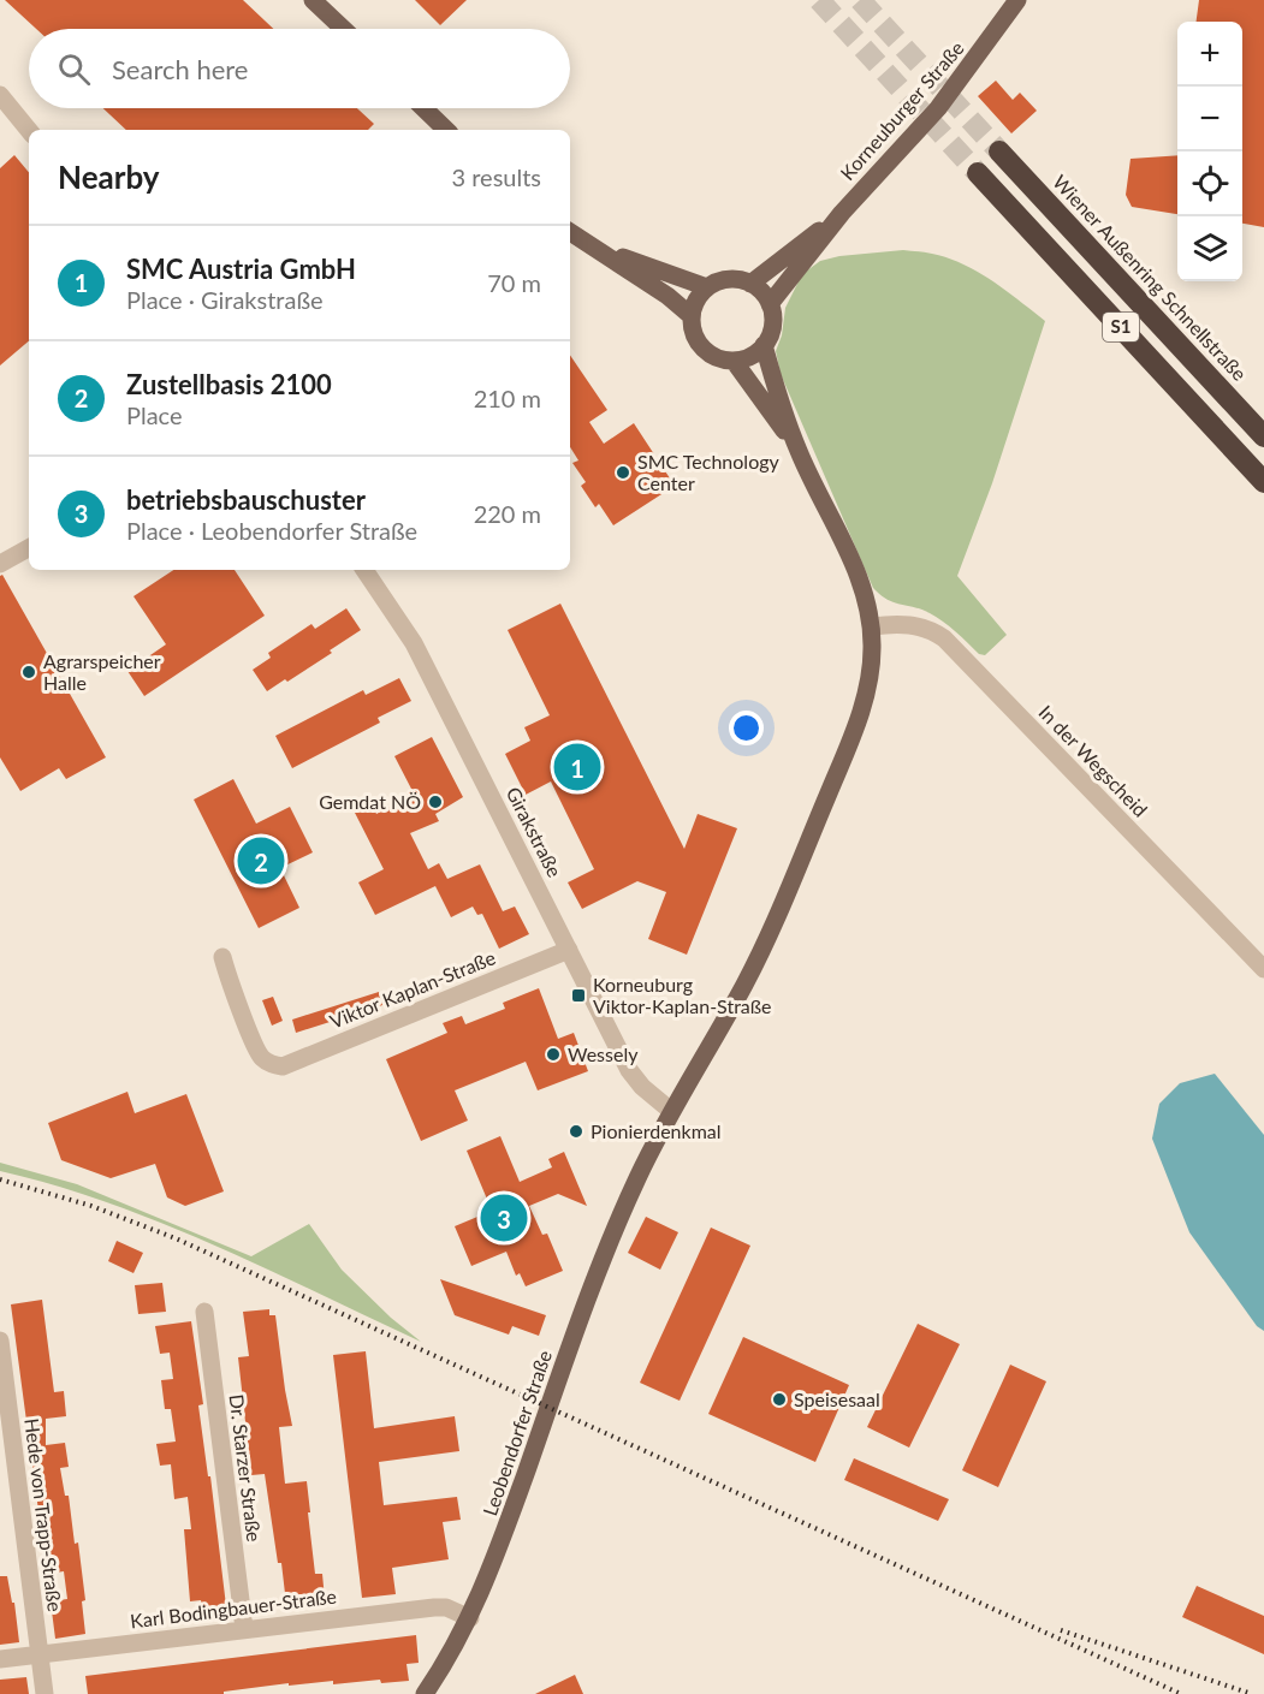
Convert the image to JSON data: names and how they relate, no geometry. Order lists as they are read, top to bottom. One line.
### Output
{"streets":{"highway":["Wiener Außenring Schnellstraße","S1"],"main road":["Korneuburger Straße","Leobendorfer Straße"],"street":["In der Wegscheid","Girakstraße","Viktor Kaplan-Straße","Dr. Starzer Straße","Hede von Trapp-Straße","Karl Bodingbauer-Straße"]},"crossings":[["In der Wegscheid","Leobendorfer Straße"],["Girakstraße","Viktor Kaplan-Straße"],["Girakstraße","Leobendorfer Straße"],["Leobendorfer Straße","Karl Bodingbauer-Straße"],["Dr. Starzer Straße","Karl Bodingbauer-Straße"],["Hede von Trapp-Straße","Karl Bodingbauer-Straße"]],"places":{"other":["SMC Technology Center","Agrarspeicher Halle","Gemdat NÖ","Wessely","Pionierdenkmal","Speisesaal"],"transit":["Korneuburg Viktor-Kaplan-Straße"]},"page":{"map_buttons":["+","−"],"search":"Search here","heading":["Nearby","3 results"],"list":[{"mark":"1","name":"SMC Austria GmbH","note":"Place · Girakstraße","value":"70 m"},{"mark":"2","name":"Zustellbasis 2100","note":"Place","value":"210 m"},{"mark":"3","name":"betriebsbauschuster","note":"Place · Leobendorfer Straße","value":"220 m"}],"pins":["1","2","3"]}}
